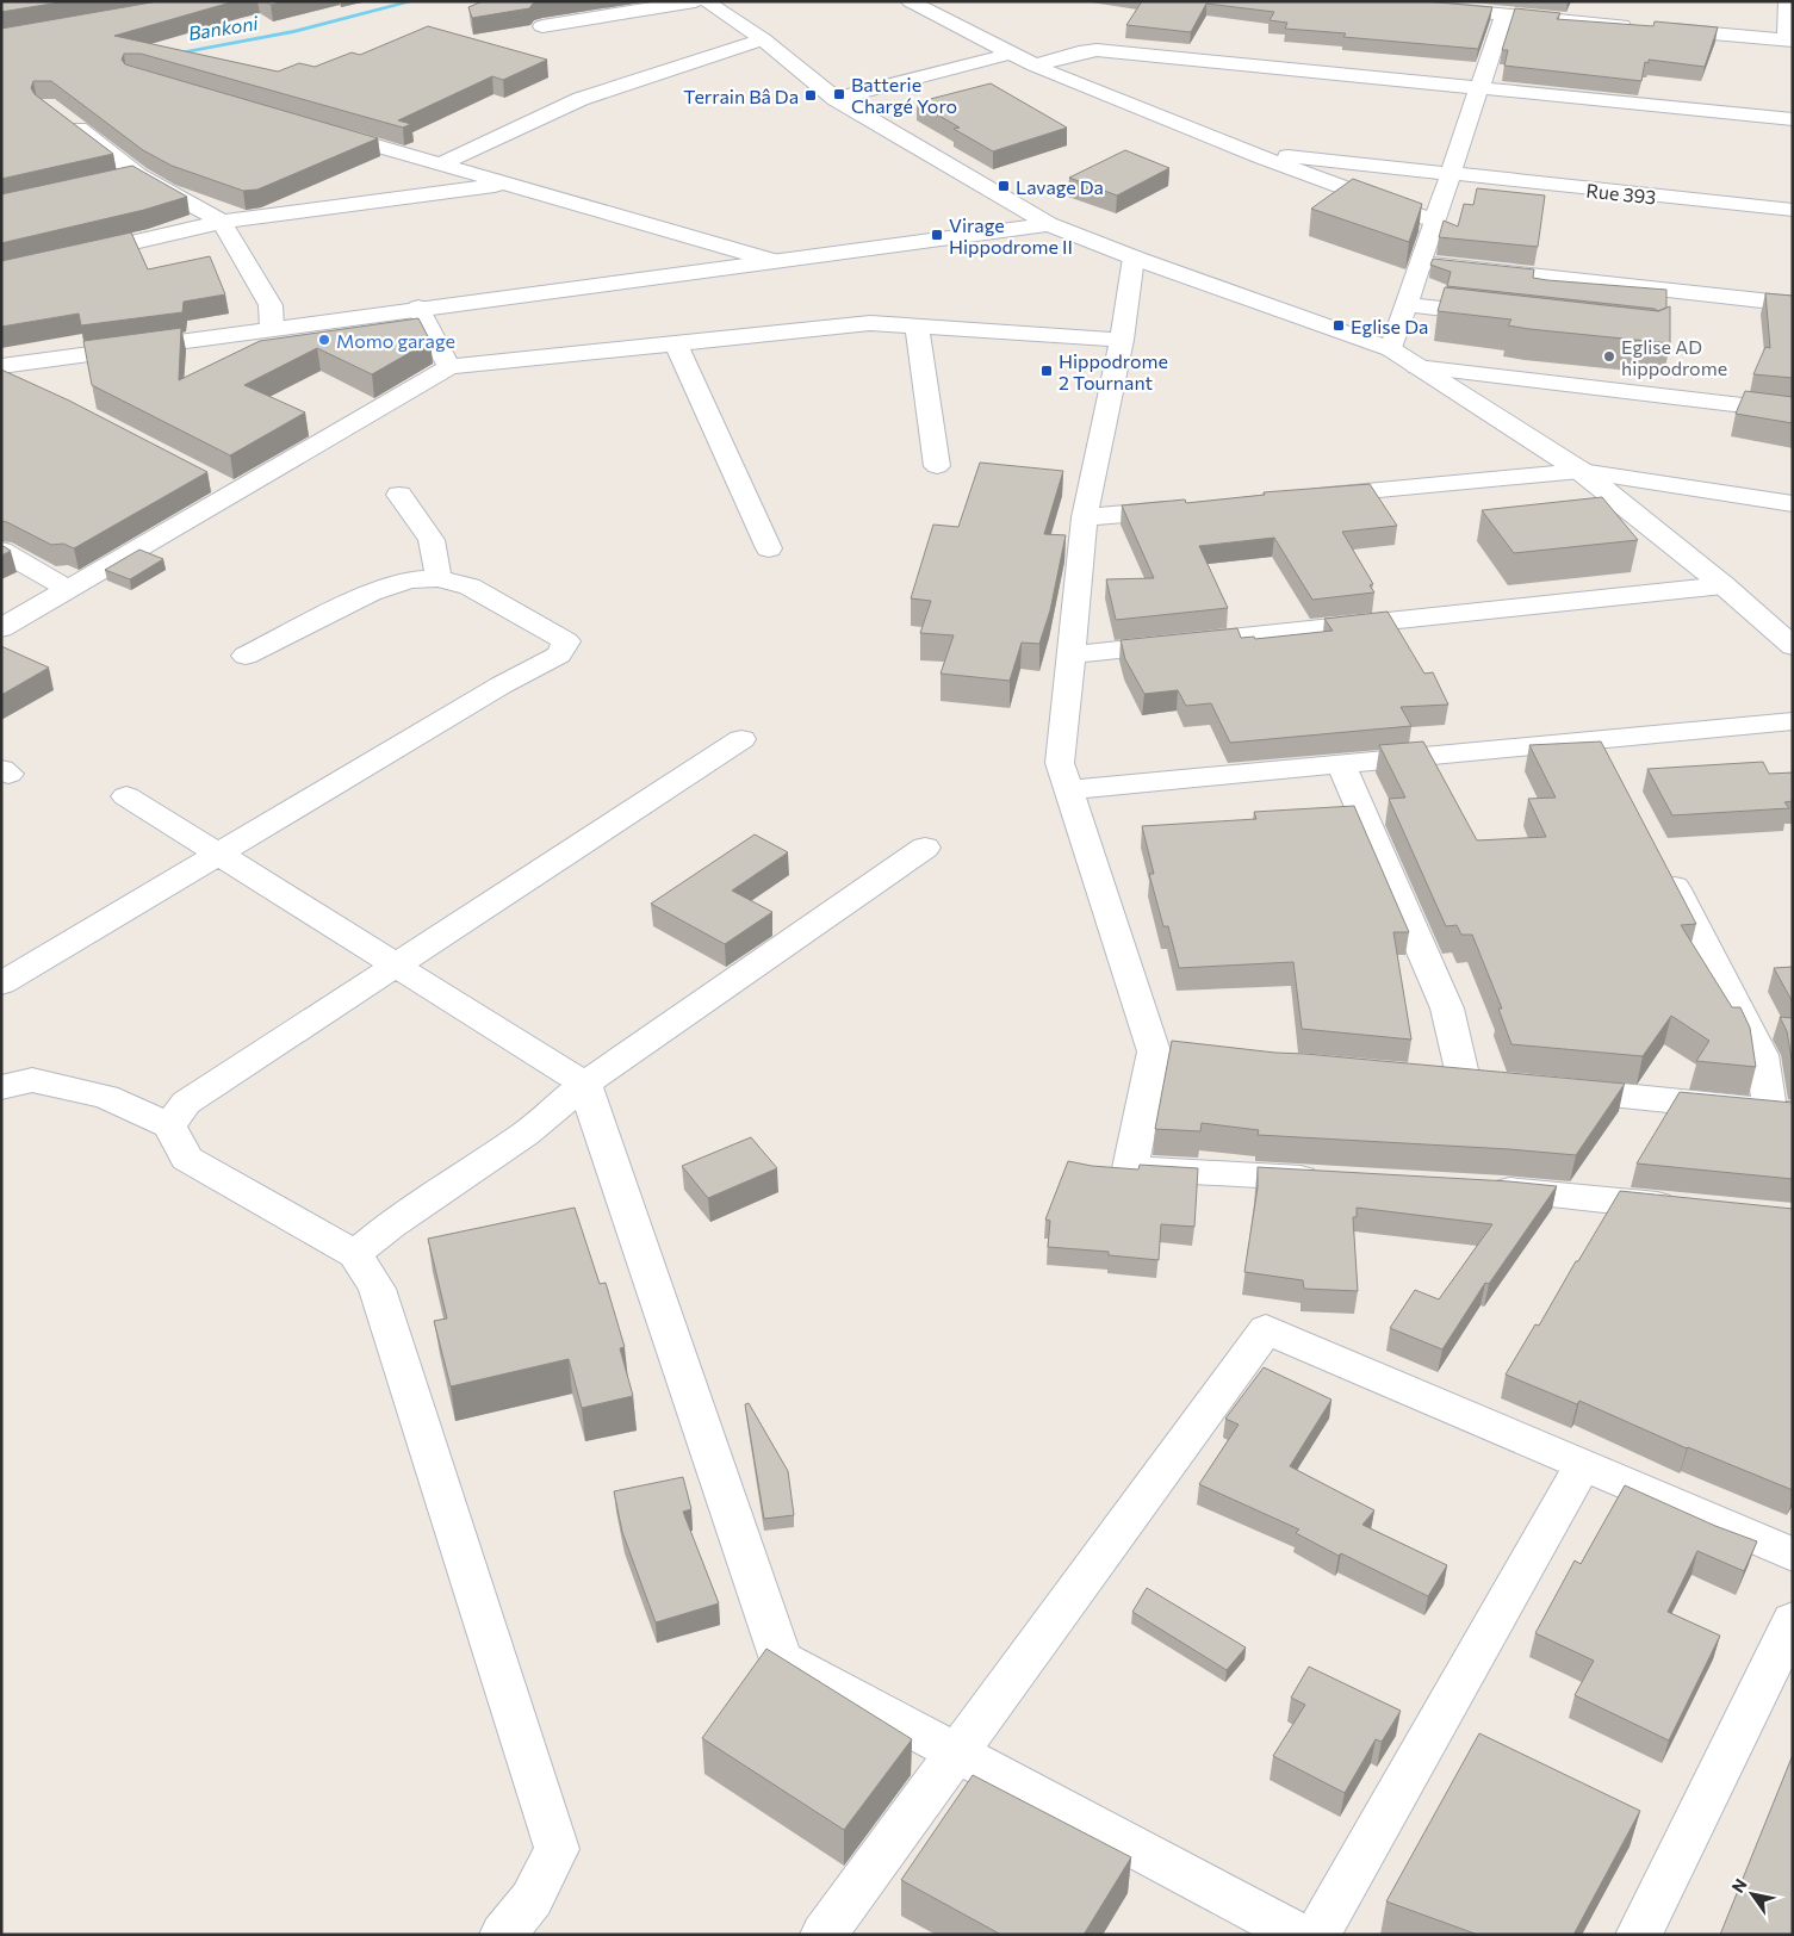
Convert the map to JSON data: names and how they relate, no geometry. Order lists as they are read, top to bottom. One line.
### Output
{"streets":{"street":["Rue 393"]},"water":["Bankoni"],"places":{"transit":["Batterie Chargé Yoro","Terrain Bâ Da","Lavage Da","Virage Hippodrome II","Eglise Da","Hippodrome 2 Tournant"],"other":["Momo garage","Eglise AD hippodrome"]},"north":"top left"}
